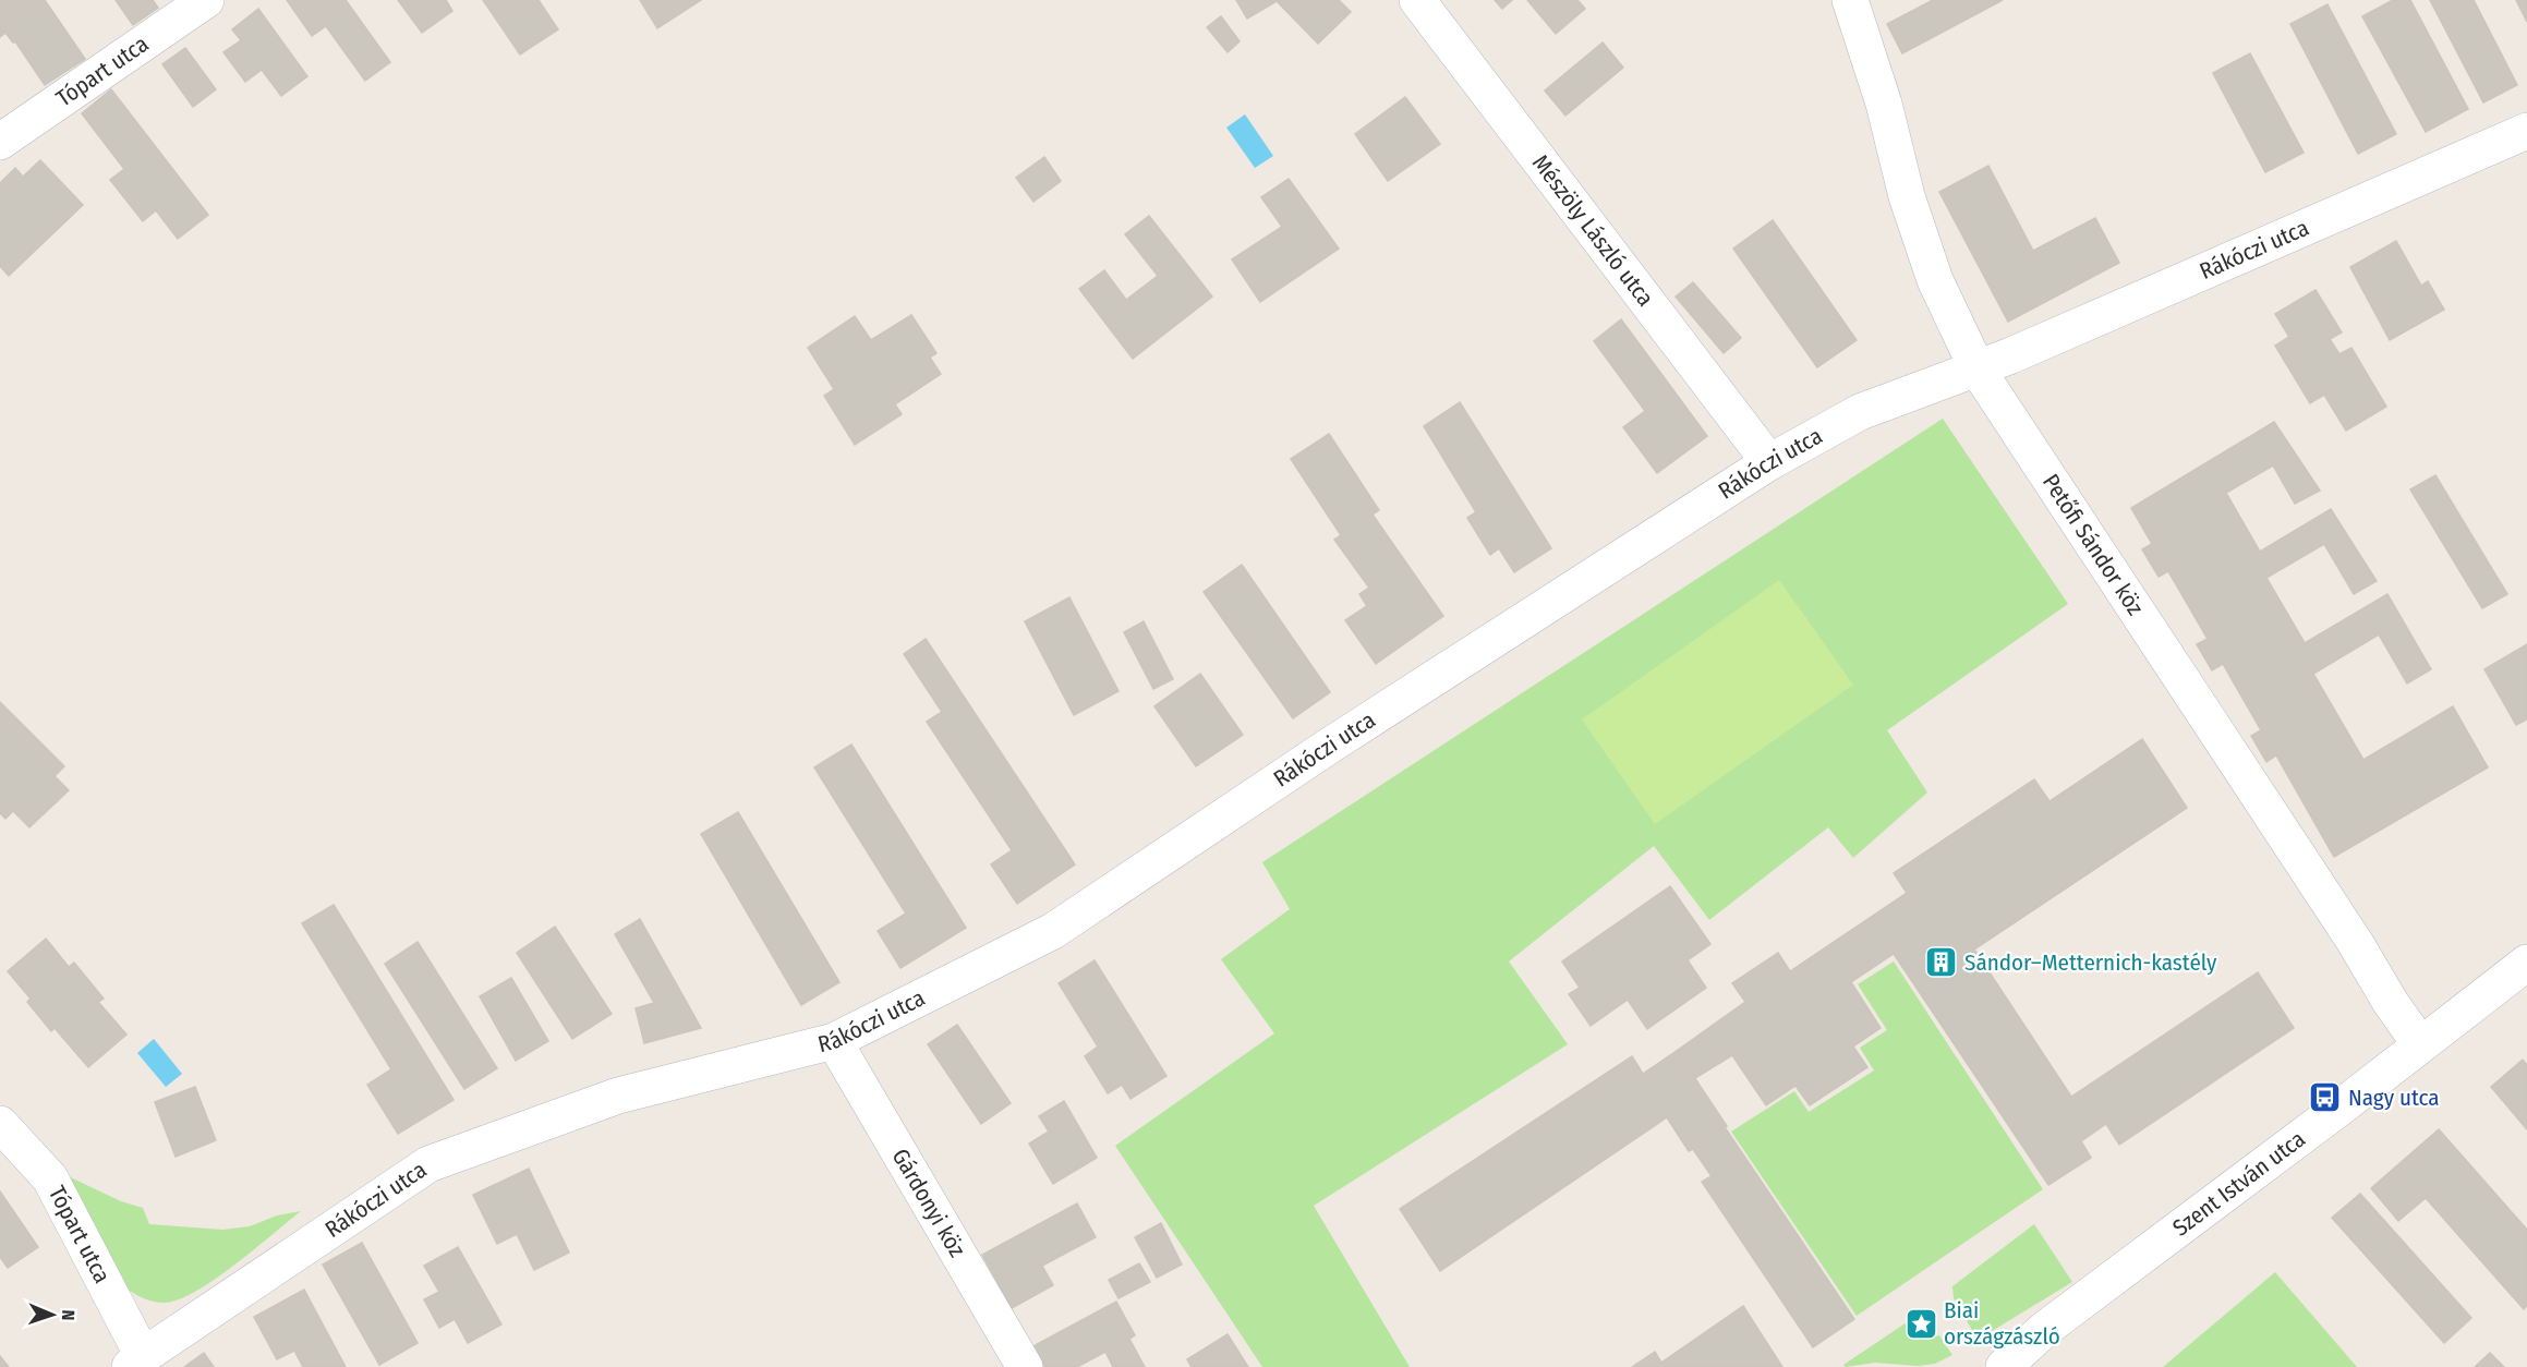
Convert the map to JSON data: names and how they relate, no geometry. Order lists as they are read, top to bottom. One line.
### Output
{"streets":{"street":["Tópart utca","Mészöly László utca","Rákóczi utca","Petőfi Sándor köz","Szent István utca","Gárdonyi köz"]},"crossings":[["Tópart utca","Rákóczi utca"],["Mészöly László utca","Rákóczi utca"],["Rákóczi utca","Petőfi Sándor köz"],["Rákóczi utca","Gárdonyi köz"],["Petőfi Sándor köz","Szent István utca"]],"places":{"building":["Sándor–Metternich-kastély"],"bus stop":["Nagy utca"],"place":["Biai országzászló"]},"north":"right"}
